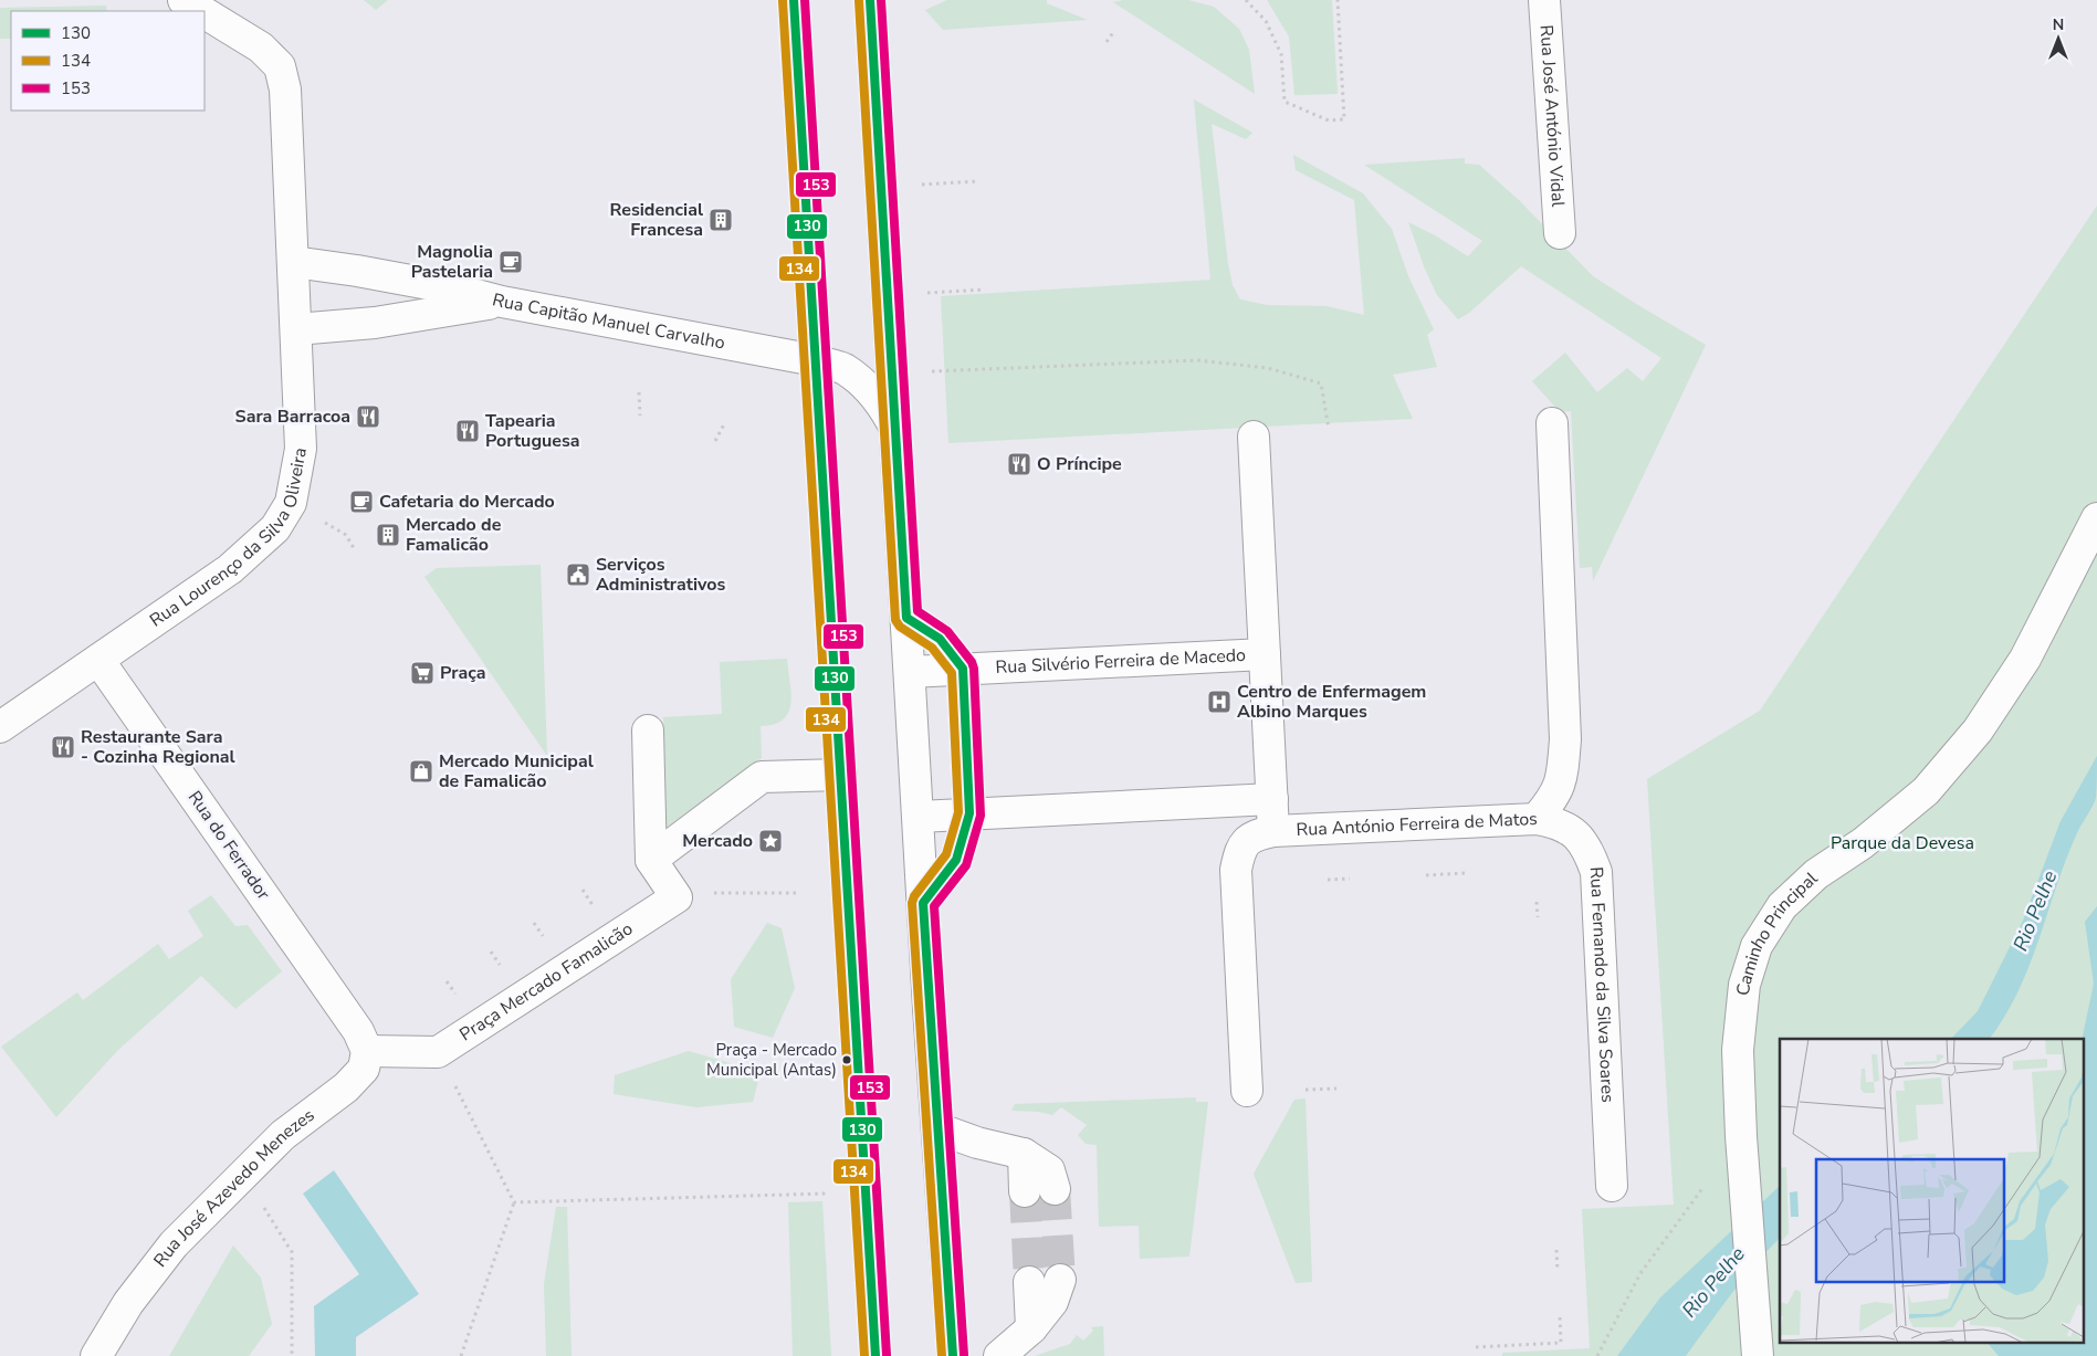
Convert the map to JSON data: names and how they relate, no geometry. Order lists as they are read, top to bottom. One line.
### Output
{"streets":{"street":["Rua José António Vidal","Rua Capitão Manuel Carvalho","Rua Lourenço da Silva Oliveira","Rua Silvério Ferreira de Macedo","Rua António Ferreira de Matos","Rua do Ferrador","Caminho Principal","Praça Mercado Famalicão","Rua Fernando da Silva Soares","Rua José Azevedo Menezes"]},"crossings":[["Rua Capitão Manuel Carvalho","Rua Lourenço da Silva Oliveira"],["Rua Lourenço da Silva Oliveira","Rua do Ferrador"],["Rua Silvério Ferreira de Macedo","Rua António Ferreira de Matos"],["Rua António Ferreira de Matos","Rua Fernando da Silva Soares"],["Rua do Ferrador","Rua José Azevedo Menezes"]],"water":["Rio Pelhe"],"parks":["Parque da Devesa"],"places":{"building":["Residencial Francesa","Mercado de Famalicão"],"cafe":["Magnolia Pastelaria","Cafetaria do Mercado"],"restaurant":["Sara Barracoa","Tapearia Portuguesa","O Príncipe","Restaurante Sara - Cozinha Regional"],"public building":["Serviços Administrativos"],"supermarket":["Praça"],"hospital":["Centro de Enfermagem Albino Marques"],"shop":["Mercado Municipal de Famalicão"],"place":["Mercado"],"other":["Praça - Mercado Municipal (Antas)"]},"lines":["transit line 130","transit line 153","transit line 134"],"legend":["130","134","153"],"north":"top"}
